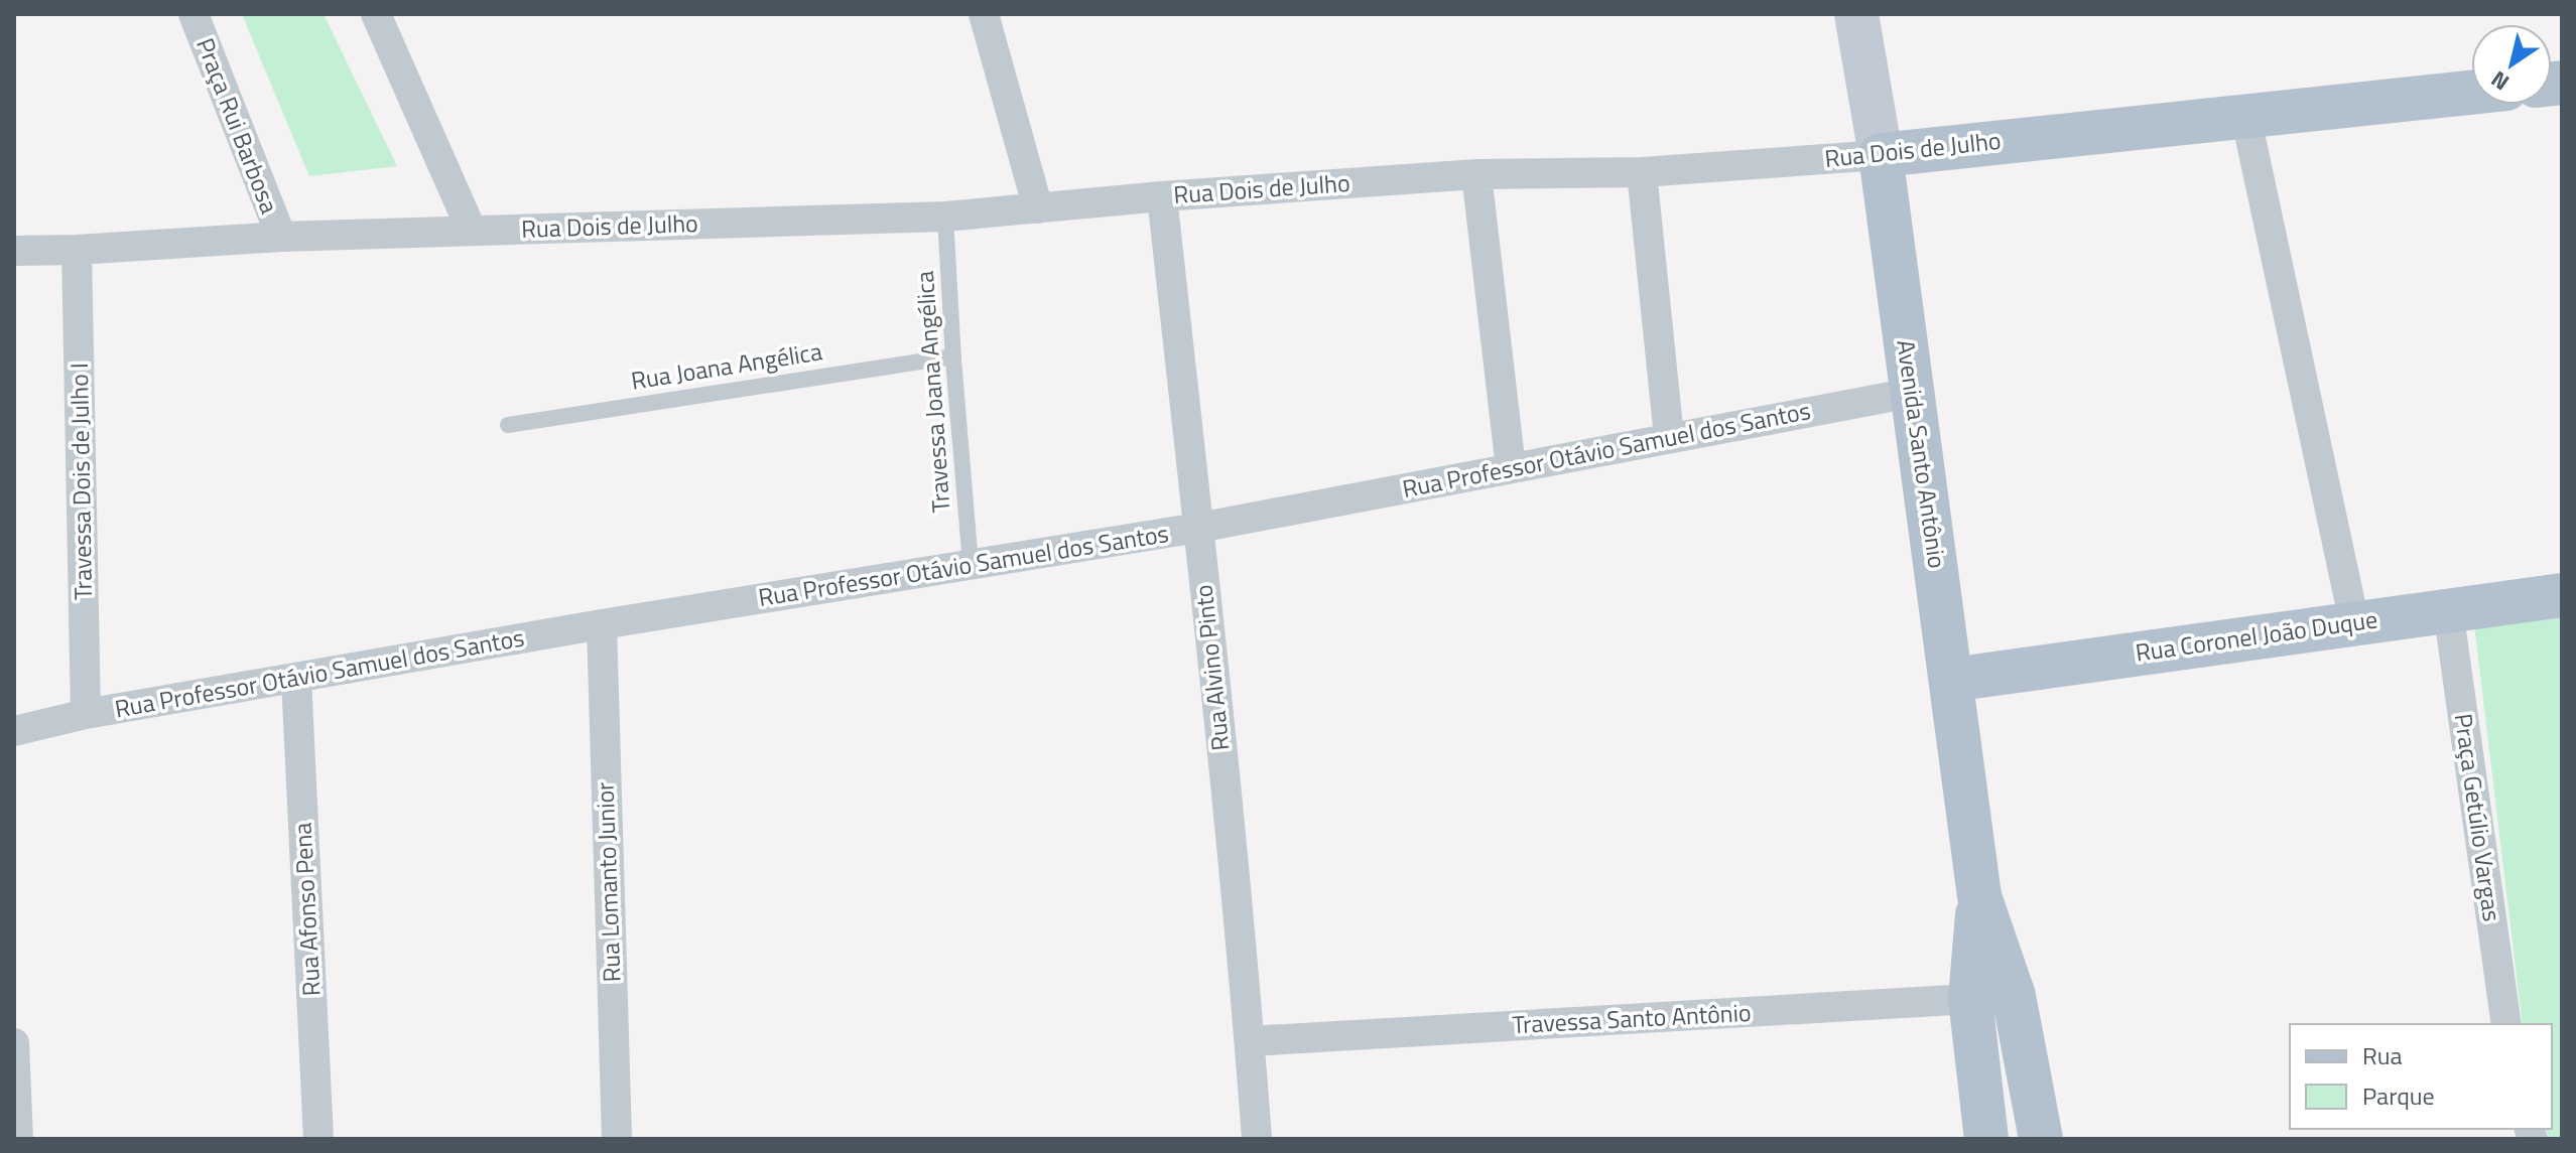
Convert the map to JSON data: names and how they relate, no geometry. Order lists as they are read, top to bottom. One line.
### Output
{"streets":{"main road":["Rua Dois de Julho","Avenida Santo Antônio","Rua Coronel João Duque"],"street":["Praça Rui Barbosa","Rua Professor Otávio Samuel dos Santos","Travessa Dois de Julho I","Rua Alvino Pinto","Praça Getúlio Vargas","Rua Lomanto Junior","Rua Afonso Pena","Travessa Santo Antônio"],"lane":["Rua Joana Angélica","Travessa Joana Angélica"]},"crossings":[["Praça Rui Barbosa","Rua Dois de Julho"],["Rua Dois de Julho","Travessa Joana Angélica"],["Rua Dois de Julho","Avenida Santo Antônio"],["Rua Dois de Julho","Travessa Dois de Julho I"],["Rua Dois de Julho","Rua Alvino Pinto"],["Rua Joana Angélica","Travessa Joana Angélica"],["Travessa Joana Angélica","Rua Professor Otávio Samuel dos Santos"],["Rua Professor Otávio Samuel dos Santos","Avenida Santo Antônio"],["Rua Professor Otávio Samuel dos Santos","Travessa Dois de Julho I"],["Rua Professor Otávio Samuel dos Santos","Rua Alvino Pinto"],["Rua Professor Otávio Samuel dos Santos","Rua Lomanto Junior"],["Rua Professor Otávio Samuel dos Santos","Rua Afonso Pena"],["Avenida Santo Antônio","Rua Coronel João Duque"],["Avenida Santo Antônio","Travessa Santo Antônio"],["Rua Coronel João Duque","Praça Getúlio Vargas"],["Rua Alvino Pinto","Travessa Santo Antônio"]],"legend":["Rua","Parque"],"north":"bottom left"}
